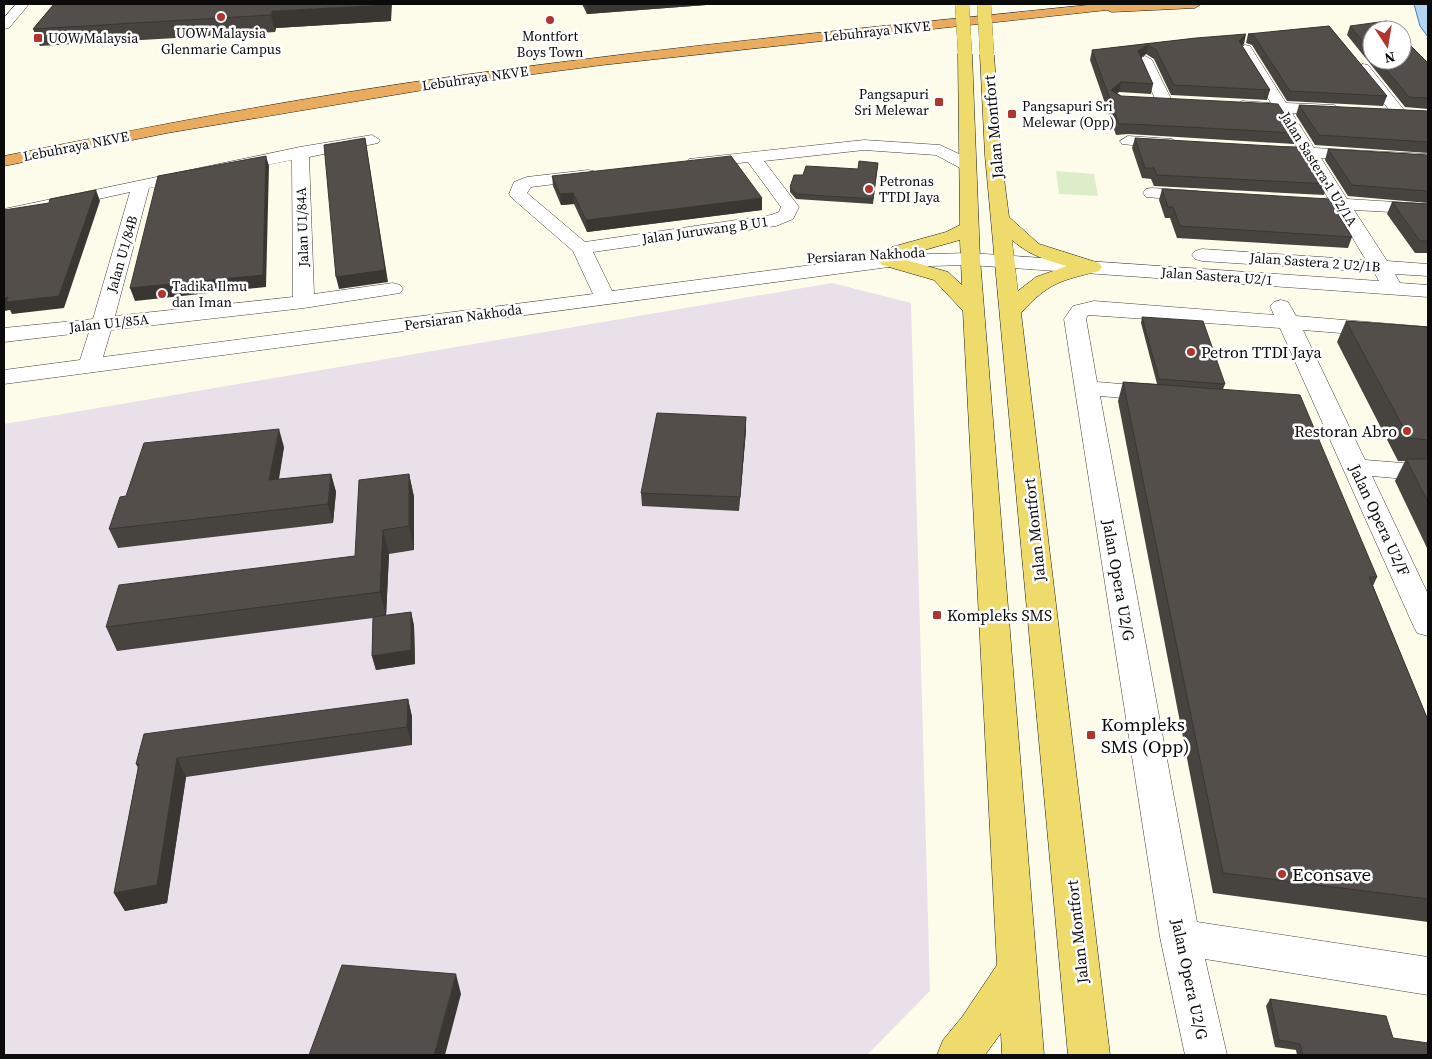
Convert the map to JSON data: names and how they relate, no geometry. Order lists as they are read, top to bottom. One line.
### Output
{"streets":{"highway":["Lebuhraya NKVE"],"main road":["Jalan Montfort"],"street":["Jalan Sastera 1 U2/1A","Jalan U1/84A","Jalan Juruwang B U1","Jalan U1/84B","Persiaran Nakhoda","Jalan Sastera 2 U2/1B","Jalan Sastera U2/1","Jalan U1/85A","Jalan Opera U2/F","Jalan Opera U2/G"]},"crossings":[["Jalan Montfort","Persiaran Nakhoda"],["Jalan Montfort","Jalan Sastera U2/1"],["Jalan Sastera 1 U2/1A","Jalan Sastera 2 U2/1B"],["Jalan Sastera 1 U2/1A","Jalan Sastera U2/1"],["Jalan U1/84A","Jalan U1/85A"],["Jalan U1/84B","Persiaran Nakhoda"],["Jalan U1/84B","Jalan U1/85A"],["Persiaran Nakhoda","Jalan Sastera U2/1"],["Jalan Sastera U2/1","Jalan Opera U2/F"],["Jalan Opera U2/F","Jalan Opera U2/G"]],"places":{"other":["UOW Malaysia Glenmarie Campus","Montfort Boys Town","Petronas TTDI Jaya","Tadika Ilmu dan Iman","Petron TTDI Jaya","Restoran Abro","Econsave"],"transit":["UOW Malaysia","Pangsapuri Sri Melewar","Pangsapuri Sri Melewar (Opp)","Kompleks SMS","Kompleks SMS (Opp)"]},"north":"bottom"}
